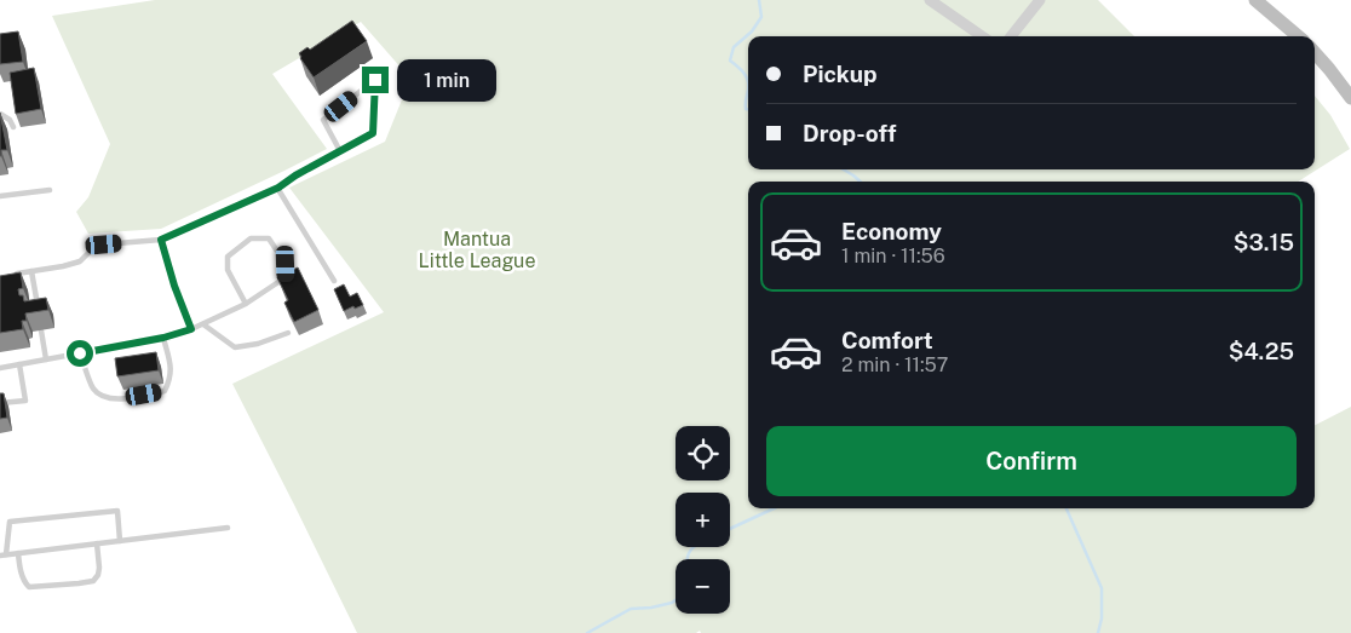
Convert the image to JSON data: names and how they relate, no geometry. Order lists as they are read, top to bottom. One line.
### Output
{"parks":["Mantua Little League"],"page":{"banner":["Pickup","Drop-off"],"bubble":"1 min","list":[{"name":"Economy","note":"1 min · 11:56","value":"$3.15"},{"name":"Comfort","note":"2 min · 11:57","value":"$4.25"}],"buttons":"Confirm","map_buttons":["+","−"]}}
